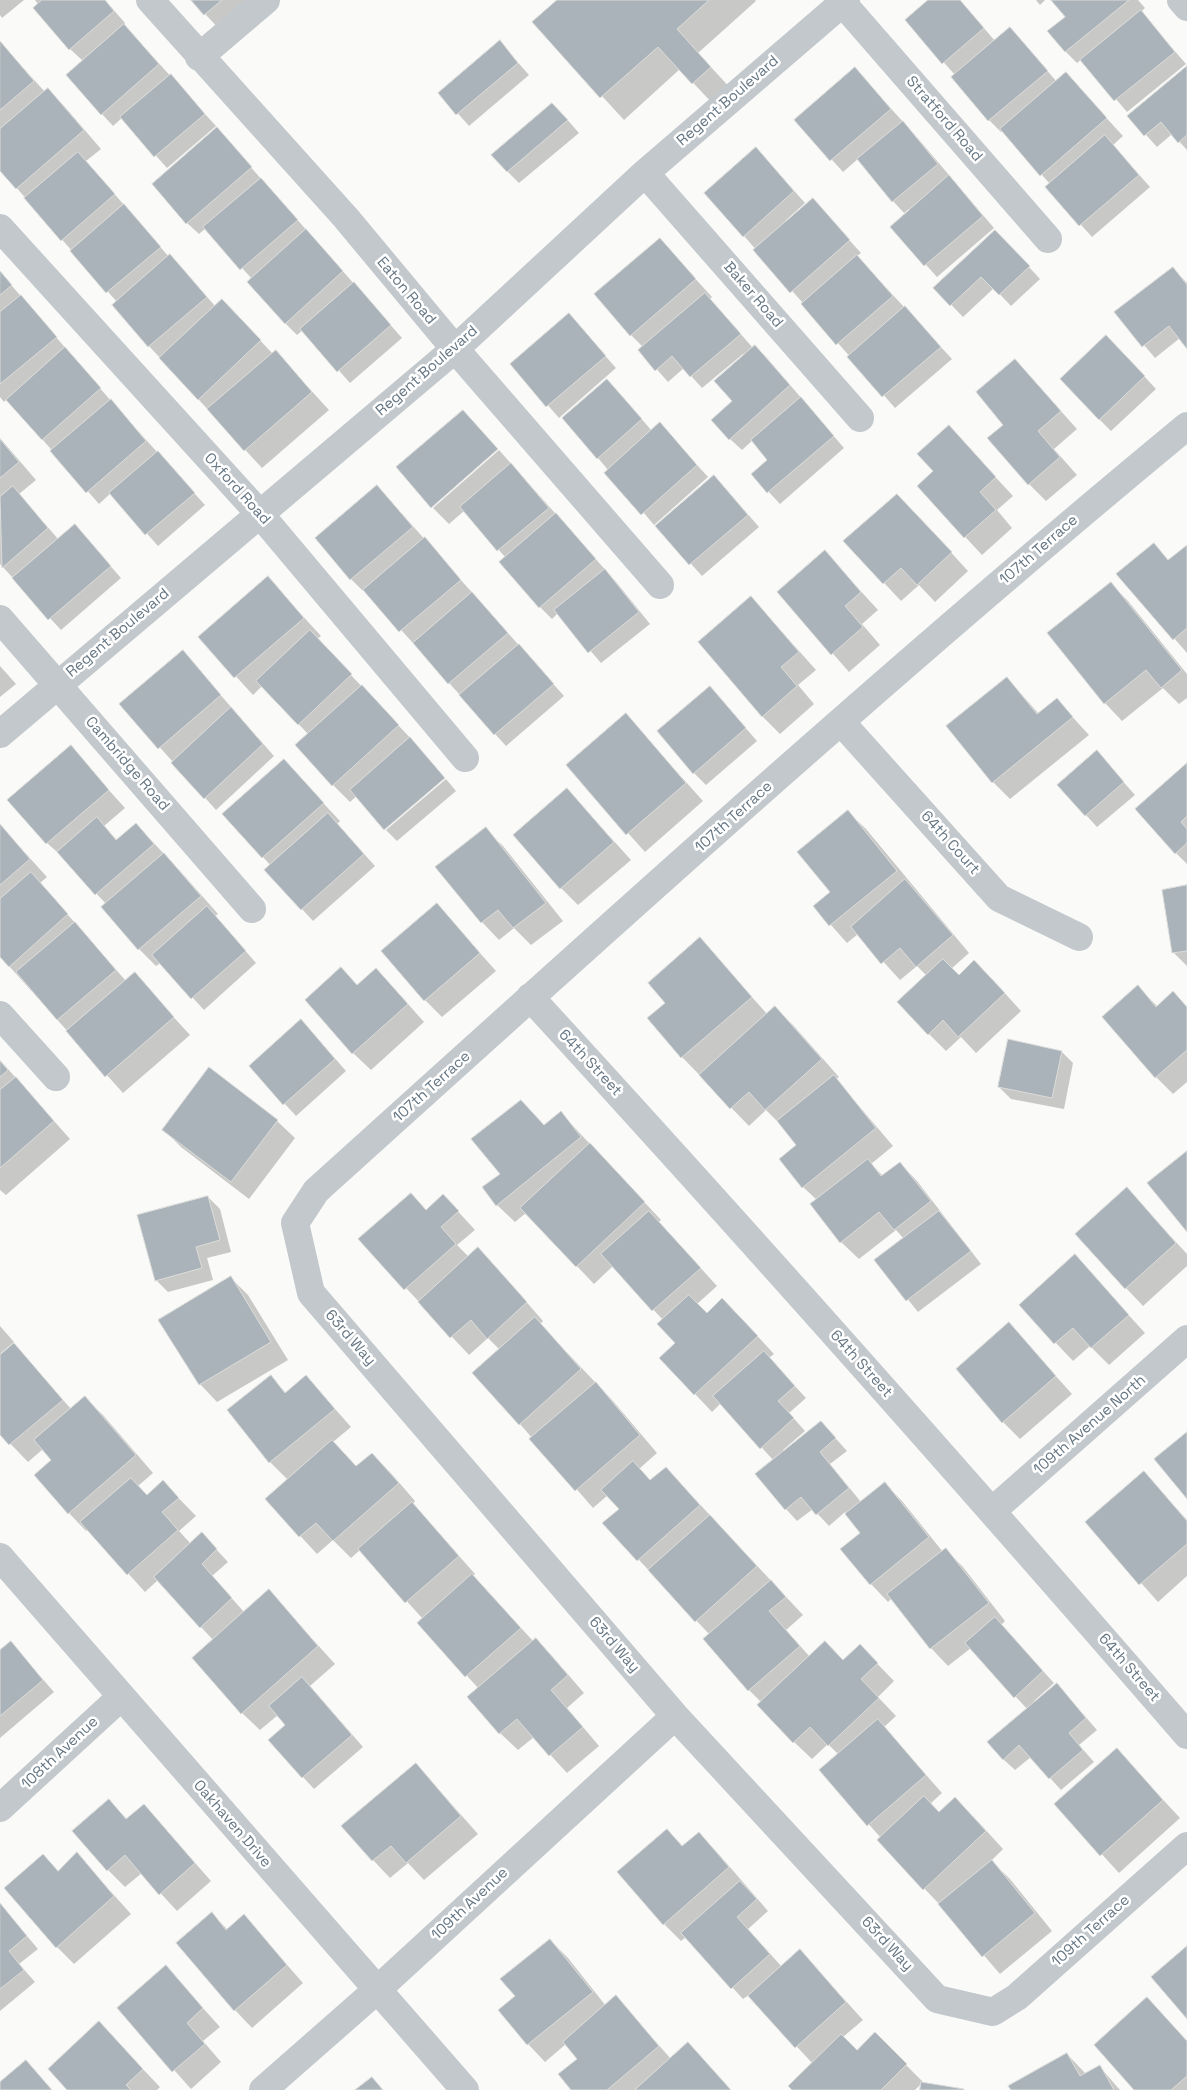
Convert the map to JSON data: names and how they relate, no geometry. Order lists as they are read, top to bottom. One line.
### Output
{"streets":{"street":["Regent Boulevard","Stratford Road","Eaton Road","Baker Road","Oxford Road","107th Terrace","Cambridge Road","64th Court","64th Street","63rd Way","109th Avenue North","108th Avenue","Oakhaven Drive","109th Avenue","109th Terrace"]},"crossings":[["Regent Boulevard","Stratford Road"],["Regent Boulevard","Eaton Road"],["Regent Boulevard","Baker Road"],["Regent Boulevard","Oxford Road"],["Regent Boulevard","Cambridge Road"],["107th Terrace","64th Court"],["107th Terrace","64th Street"],["107th Terrace","63rd Way"],["64th Street","109th Avenue North"],["63rd Way","109th Avenue"],["63rd Way","109th Terrace"],["108th Avenue","Oakhaven Drive"],["Oakhaven Drive","109th Avenue"]]}
